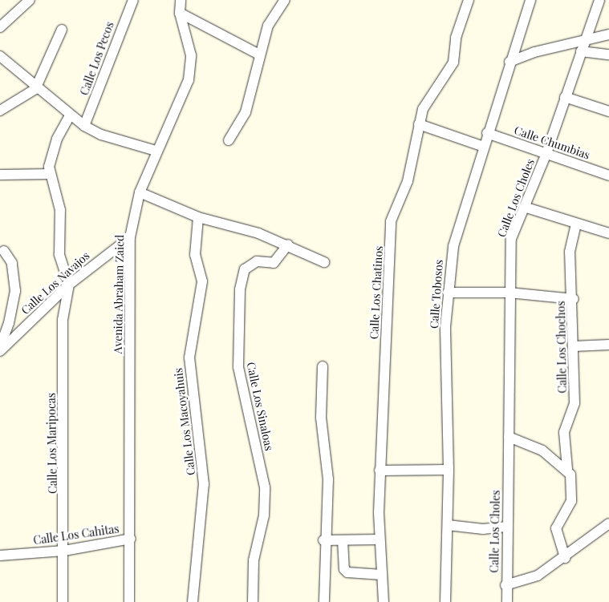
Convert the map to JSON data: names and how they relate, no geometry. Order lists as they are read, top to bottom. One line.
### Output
{"streets":{"street":["Calle Los Pecos","Calle Chumbias","Calle Los Choles","Calle Los Navajos","Calle Los Chatinos","Avenida Abraham Zaied","Calle Tobosos","Calle Los Chochos","Calle Los Sinaloas","Calle Los Macoyahuis","Calle Los Maripocas","Calle Los Cahitas"]},"crossings":[["Calle Chumbias","Calle Los Choles"],["Calle Chumbias","Calle Tobosos"],["Calle Los Navajos","Avenida Abraham Zaied"],["Calle Los Navajos","Calle Los Maripocas"],["Avenida Abraham Zaied","Calle Los Cahitas"],["Calle Los Maripocas","Calle Los Cahitas"]]}
